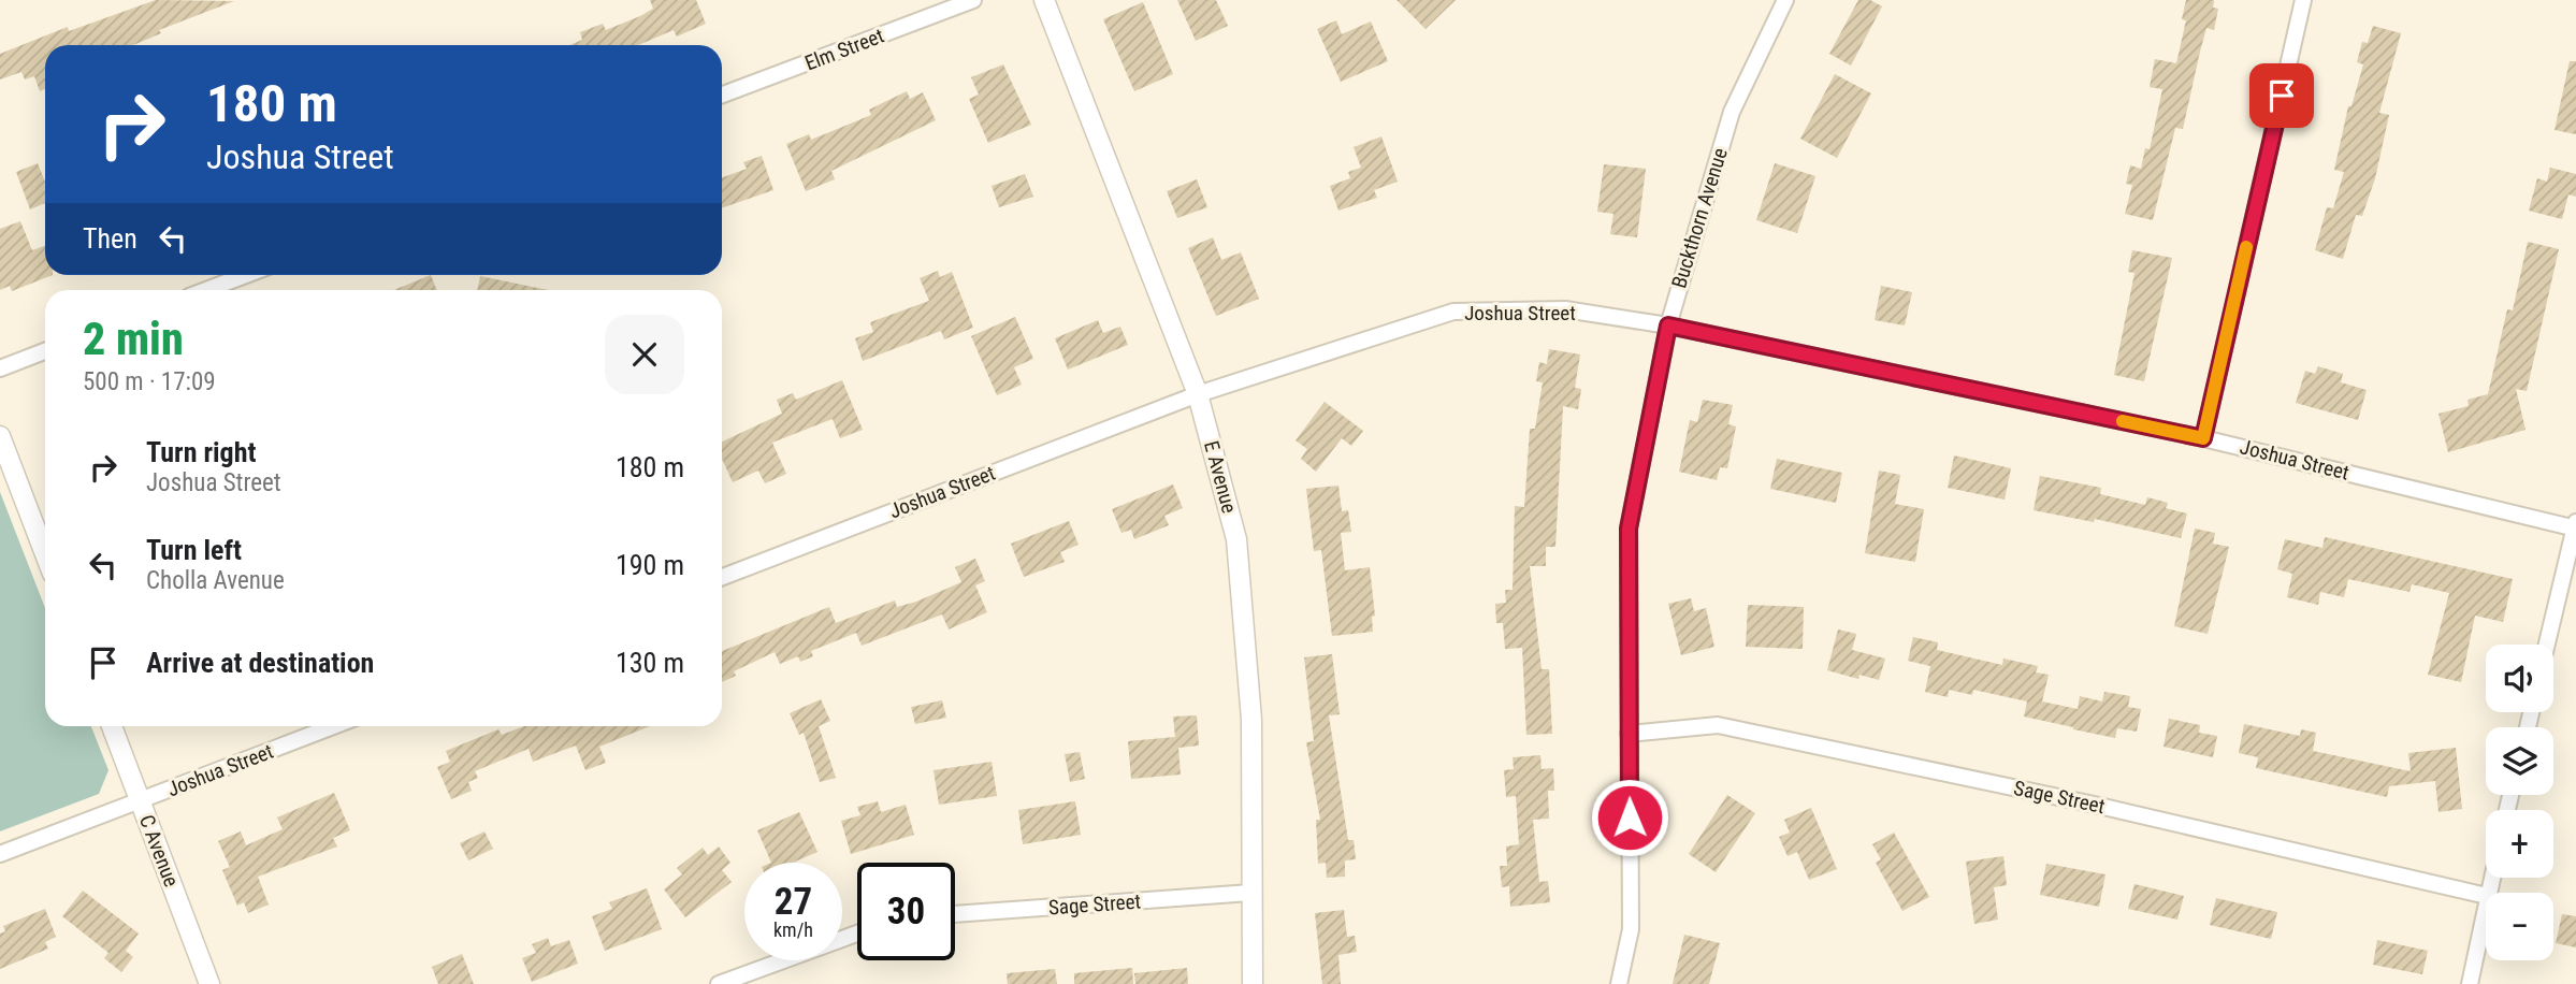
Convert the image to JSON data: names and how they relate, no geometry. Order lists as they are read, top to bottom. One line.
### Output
{"streets":{"street":["Elm Street","Buckthorn Avenue","Joshua Street","E Avenue","Sage Street","C Avenue"]},"crossings":[["Buckthorn Avenue","Joshua Street"],["Buckthorn Avenue","Sage Street"],["Joshua Street","E Avenue"],["Joshua Street","C Avenue"],["E Avenue","Sage Street"]],"page":{"turn":["180 m","Joshua Street"],"then":"Then","heading":["2 min","500 m · 17:09"],"list":[{"name":"Turn right","note":"Joshua Street","value":"180 m"},{"name":"Turn left","note":"Cholla Avenue","value":"190 m"},{"name":"Arrive at destination","value":"130 m"}],"map_buttons":["+","−"],"speed":"27 km/h","limit":"30"}}
